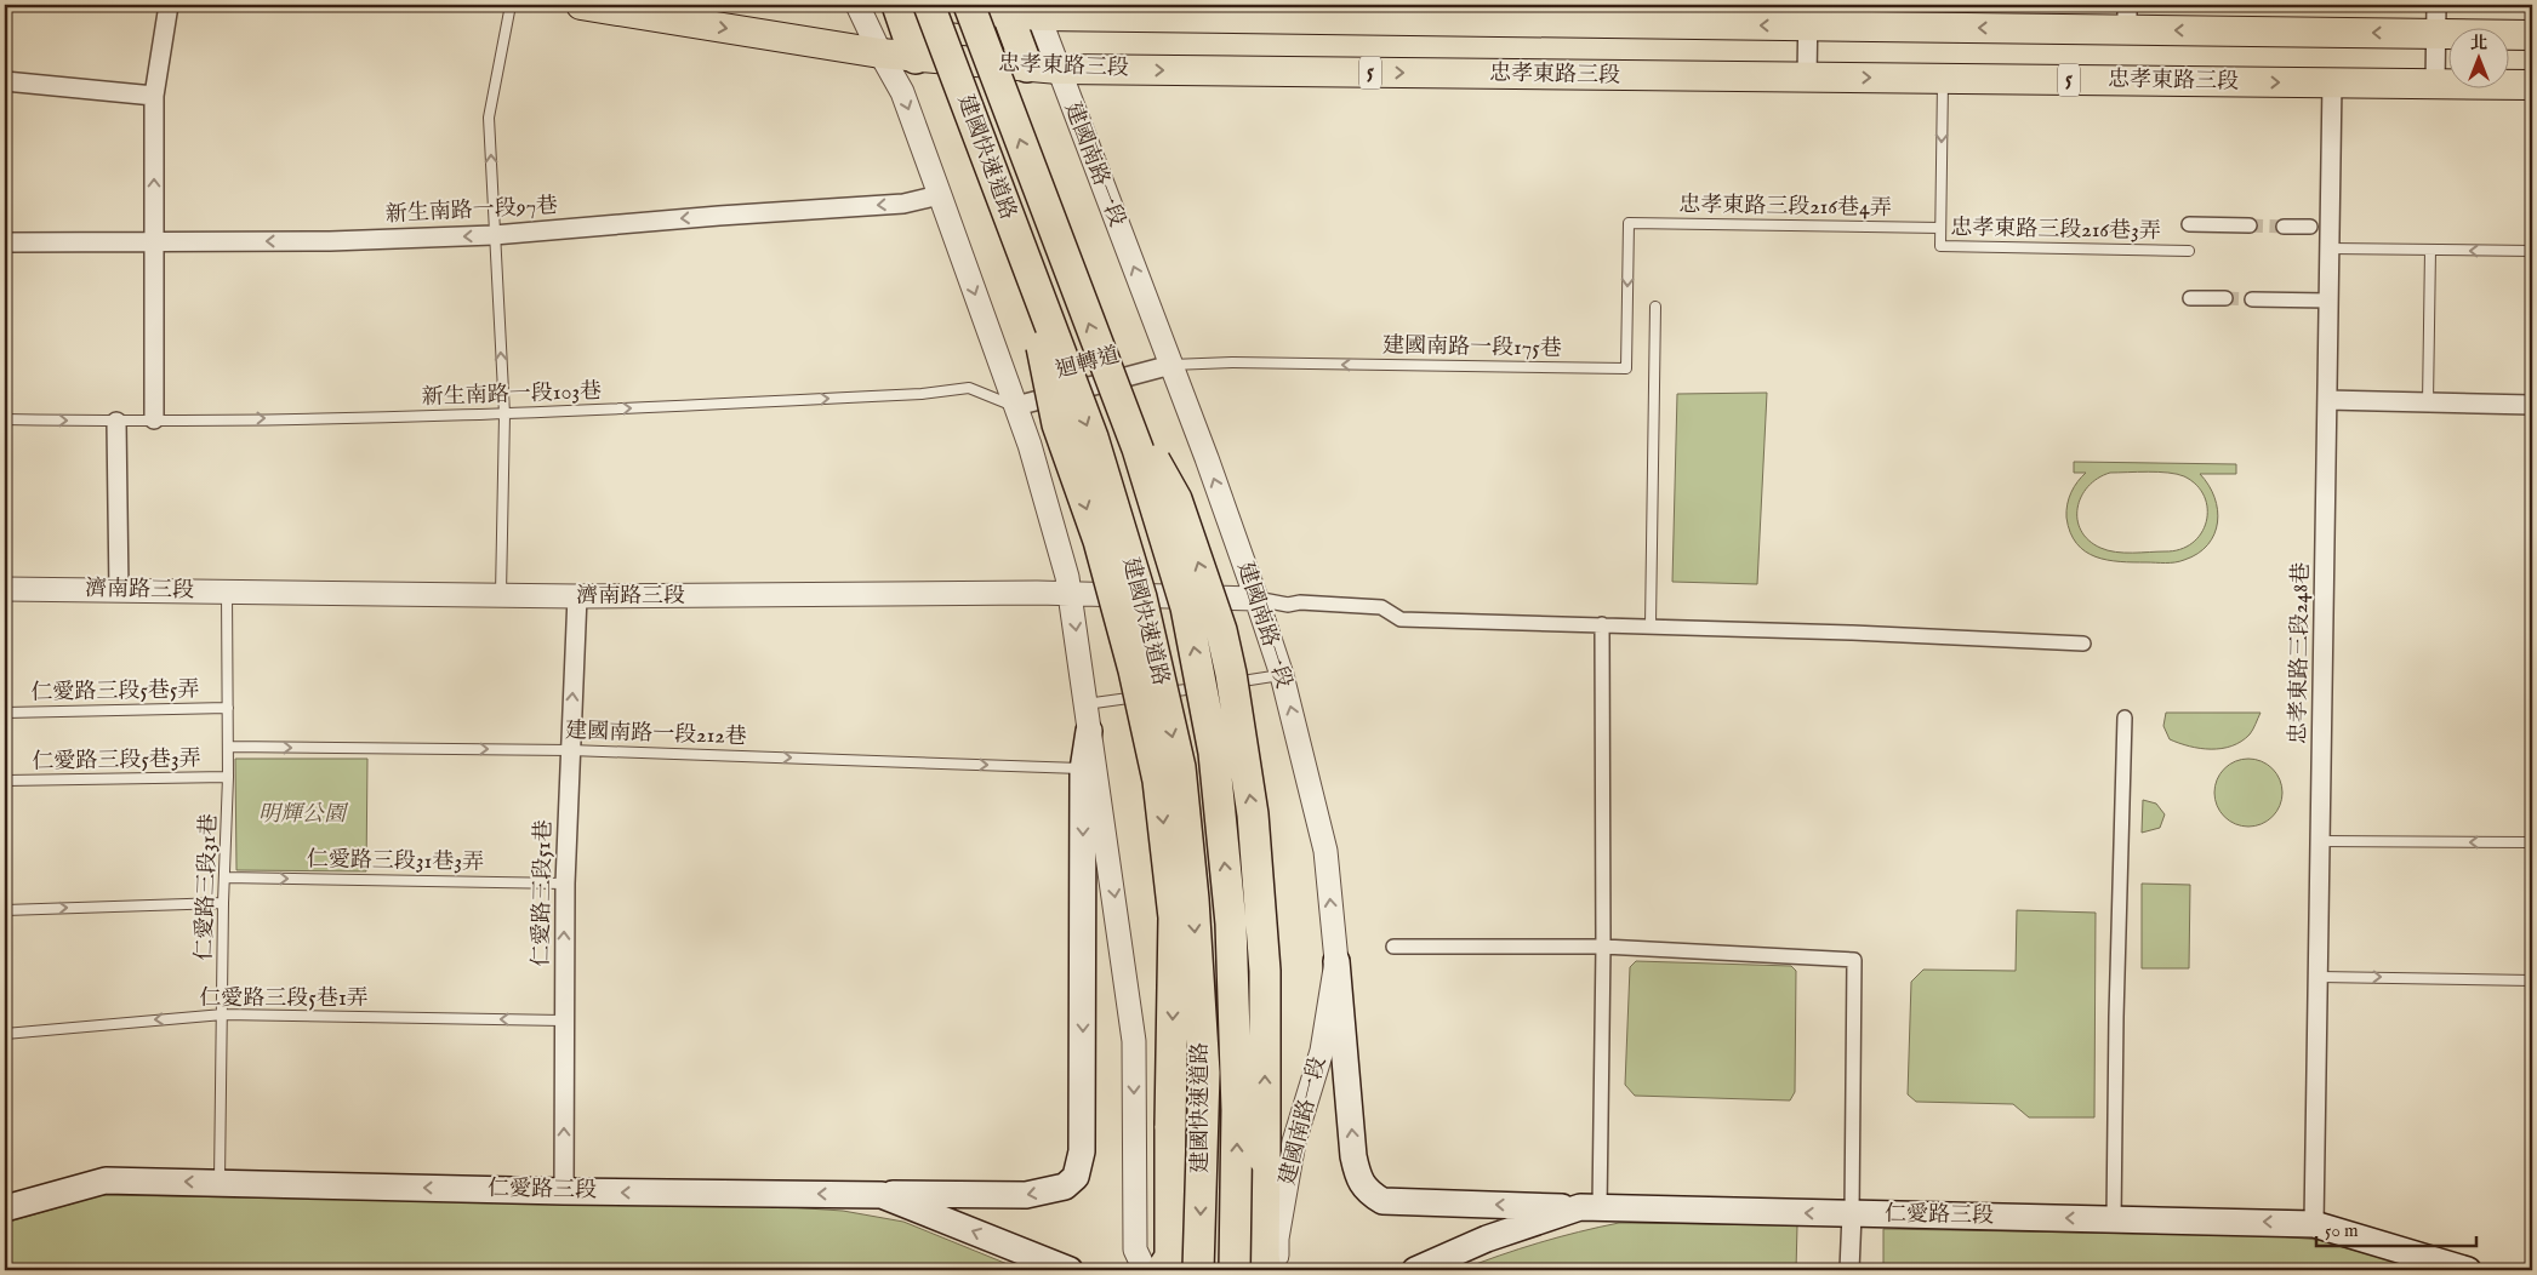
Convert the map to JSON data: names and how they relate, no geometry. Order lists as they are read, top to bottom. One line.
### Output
{"streets":{"highway":["建國快速道路"],"main road":["忠孝東路三段","5","仁愛路三段"],"street":["建國南路一段","新生南路一段97巷","迴轉道","濟南路三段","忠孝東路三段248巷","仁愛路三段51巷"],"lane":["忠孝東路三段216巷4弄","忠孝東路三段216巷3弄","建國南路一段175巷","新生南路一段103巷","仁愛路三段5巷5弄","建國南路一段212巷","仁愛路三段5巷3弄","仁愛路三段31巷3弄","仁愛路三段31巷","仁愛路三段5巷1弄"]},"crossings":[["忠孝東路三段","建國南路一段"],["忠孝東路三段","忠孝東路三段248巷"],["建國南路一段","建國南路一段175巷"],["建國南路一段","迴轉道"],["建國南路一段","濟南路三段"],["忠孝東路三段216巷4弄","忠孝東路三段216巷3弄"],["忠孝東路三段216巷4弄","建國南路一段175巷"],["建國南路一段175巷","迴轉道"],["迴轉道","新生南路一段103巷"],["濟南路三段","仁愛路三段31巷"],["濟南路三段","仁愛路三段51巷"],["忠孝東路三段248巷","仁愛路三段"],["仁愛路三段5巷5弄","仁愛路三段31巷"],["建國南路一段212巷","仁愛路三段31巷"],["建國南路一段212巷","仁愛路三段51巷"],["仁愛路三段5巷3弄","仁愛路三段31巷"],["仁愛路三段31巷3弄","仁愛路三段31巷"],["仁愛路三段31巷3弄","仁愛路三段51巷"],["仁愛路三段31巷","仁愛路三段5巷1弄"],["仁愛路三段31巷","仁愛路三段"],["仁愛路三段51巷","仁愛路三段5巷1弄"],["仁愛路三段51巷","仁愛路三段"]],"one_way":["新生南路一段97巷","新生南路一段103巷","建國南路一段212巷","仁愛路三段31巷3弄","仁愛路三段51巷","仁愛路三段5巷1弄","仁愛路三段"],"parks":["明輝公園"],"scale_bar":"50 m","north":"top"}
